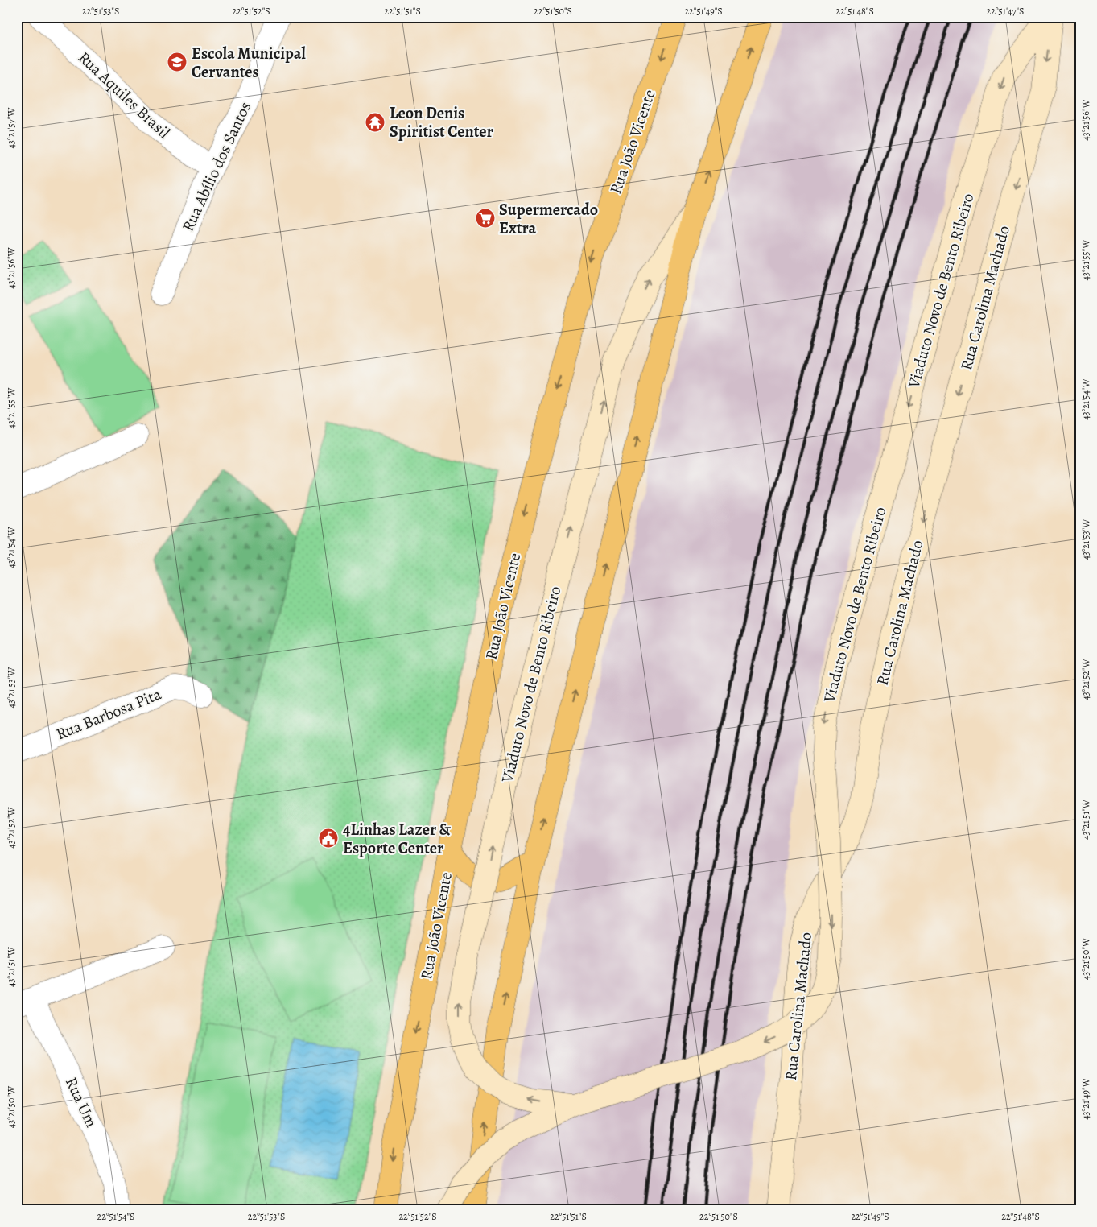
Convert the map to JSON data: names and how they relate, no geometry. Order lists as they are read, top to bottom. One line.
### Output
{"streets":{"main road":["Rua João Vicente","Viaduto Novo de Bento Ribeiro","Rua Carolina Machado"],"street":["Rua Aquiles Brasil","Rua Abílio dos Santos","Rua Barbosa Pita","Rua Um"]},"crossings":[["Rua Aquiles Brasil","Rua Abílio dos Santos"],["Viaduto Novo de Bento Ribeiro","Rua Carolina Machado"]],"one_way":["Rua Carolina Machado"],"places":{"school or university":["Escola Municipal Cervantes"],"temple":["Leon Denis Spiritist Center"],"supermarket":["Supermercado Extra"],"public building":["4Linhas Lazer & Esporte Center"]},"coordinates":["22°51'53\"S","22°51'52\"S","22°51'51\"S","22°51'50\"S","22°51'49\"S","22°51'48\"S","22°51'47\"S","43°21'56\"W","43°21'57\"W","43°21'55\"W","43°21'54\"W","43°21'53\"W","43°21'52\"W","43°21'51\"W","43°21'50\"W","43°21'49\"W","22°51'54\"S"]}
